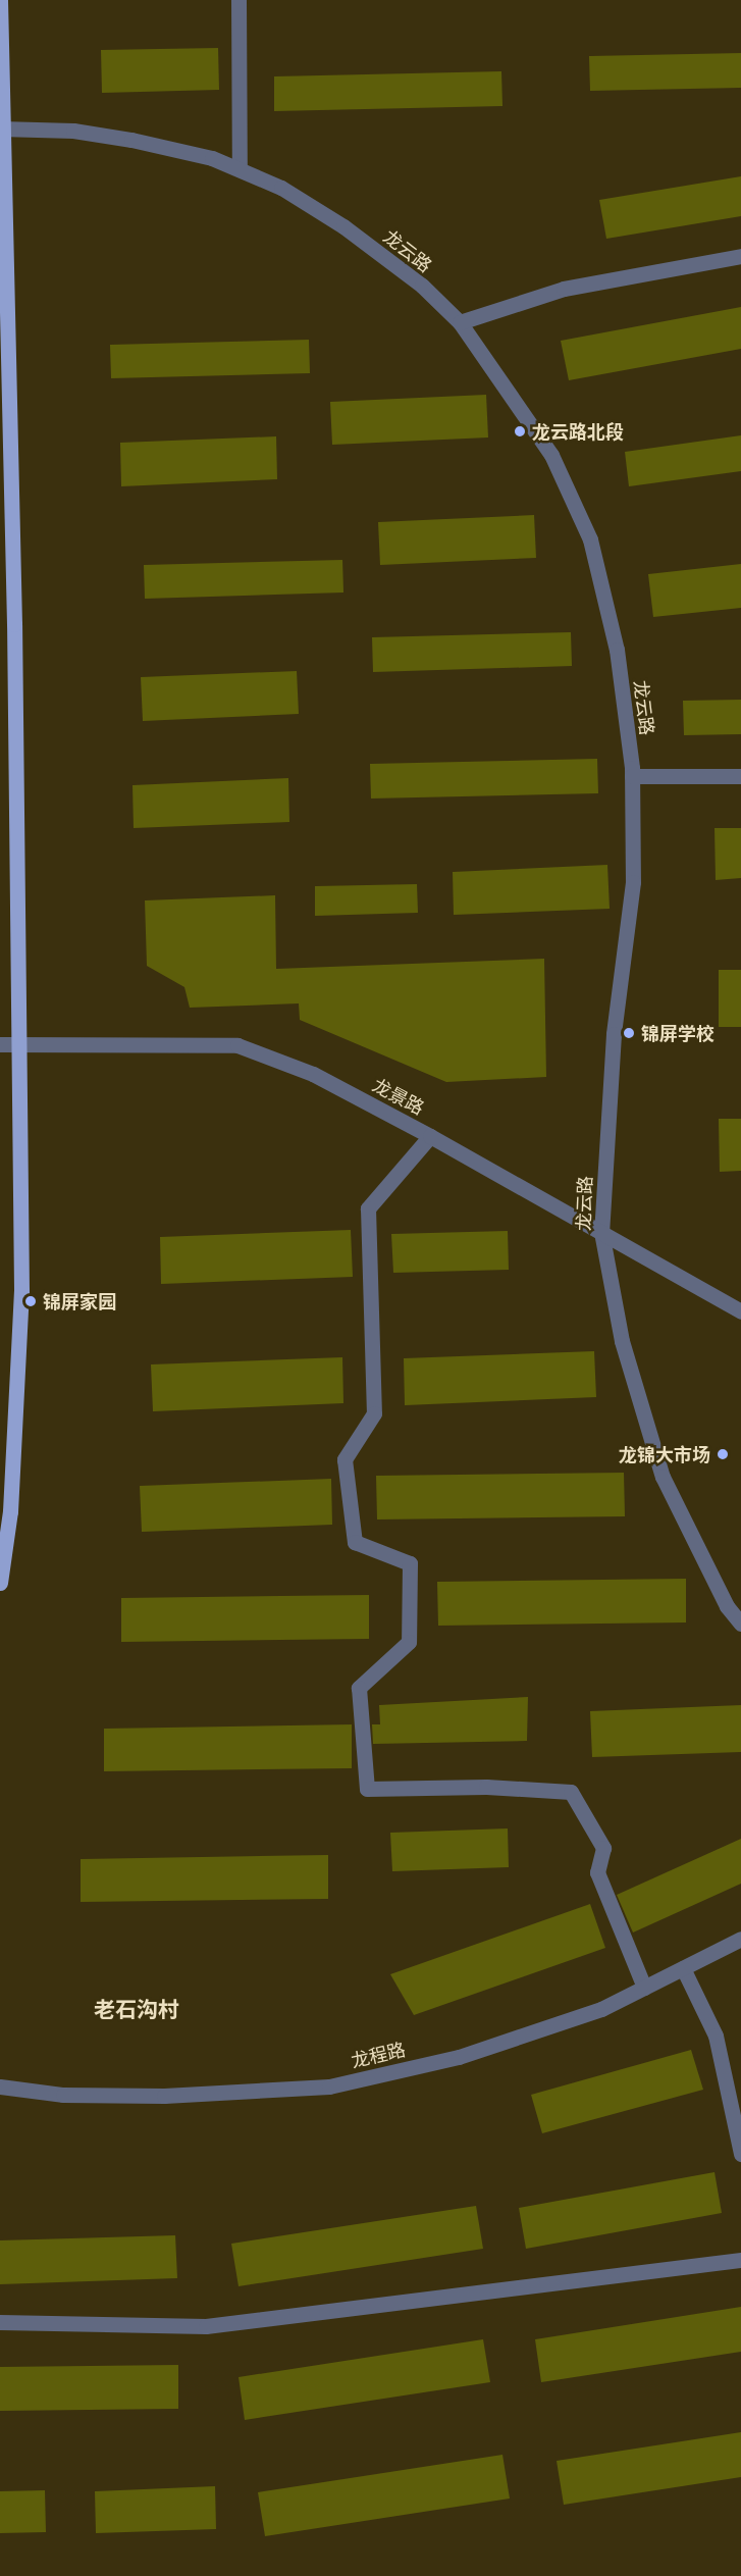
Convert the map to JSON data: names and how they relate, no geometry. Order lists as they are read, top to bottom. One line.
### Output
{"streets":{"street":["龙云路","龙景路","龙程路"]},"crossings":[["龙云路","龙景路"]],"districts":["老石沟村"],"places":["龙云路北段","锦屏学校","锦屏家园","龙锦大市场"]}
